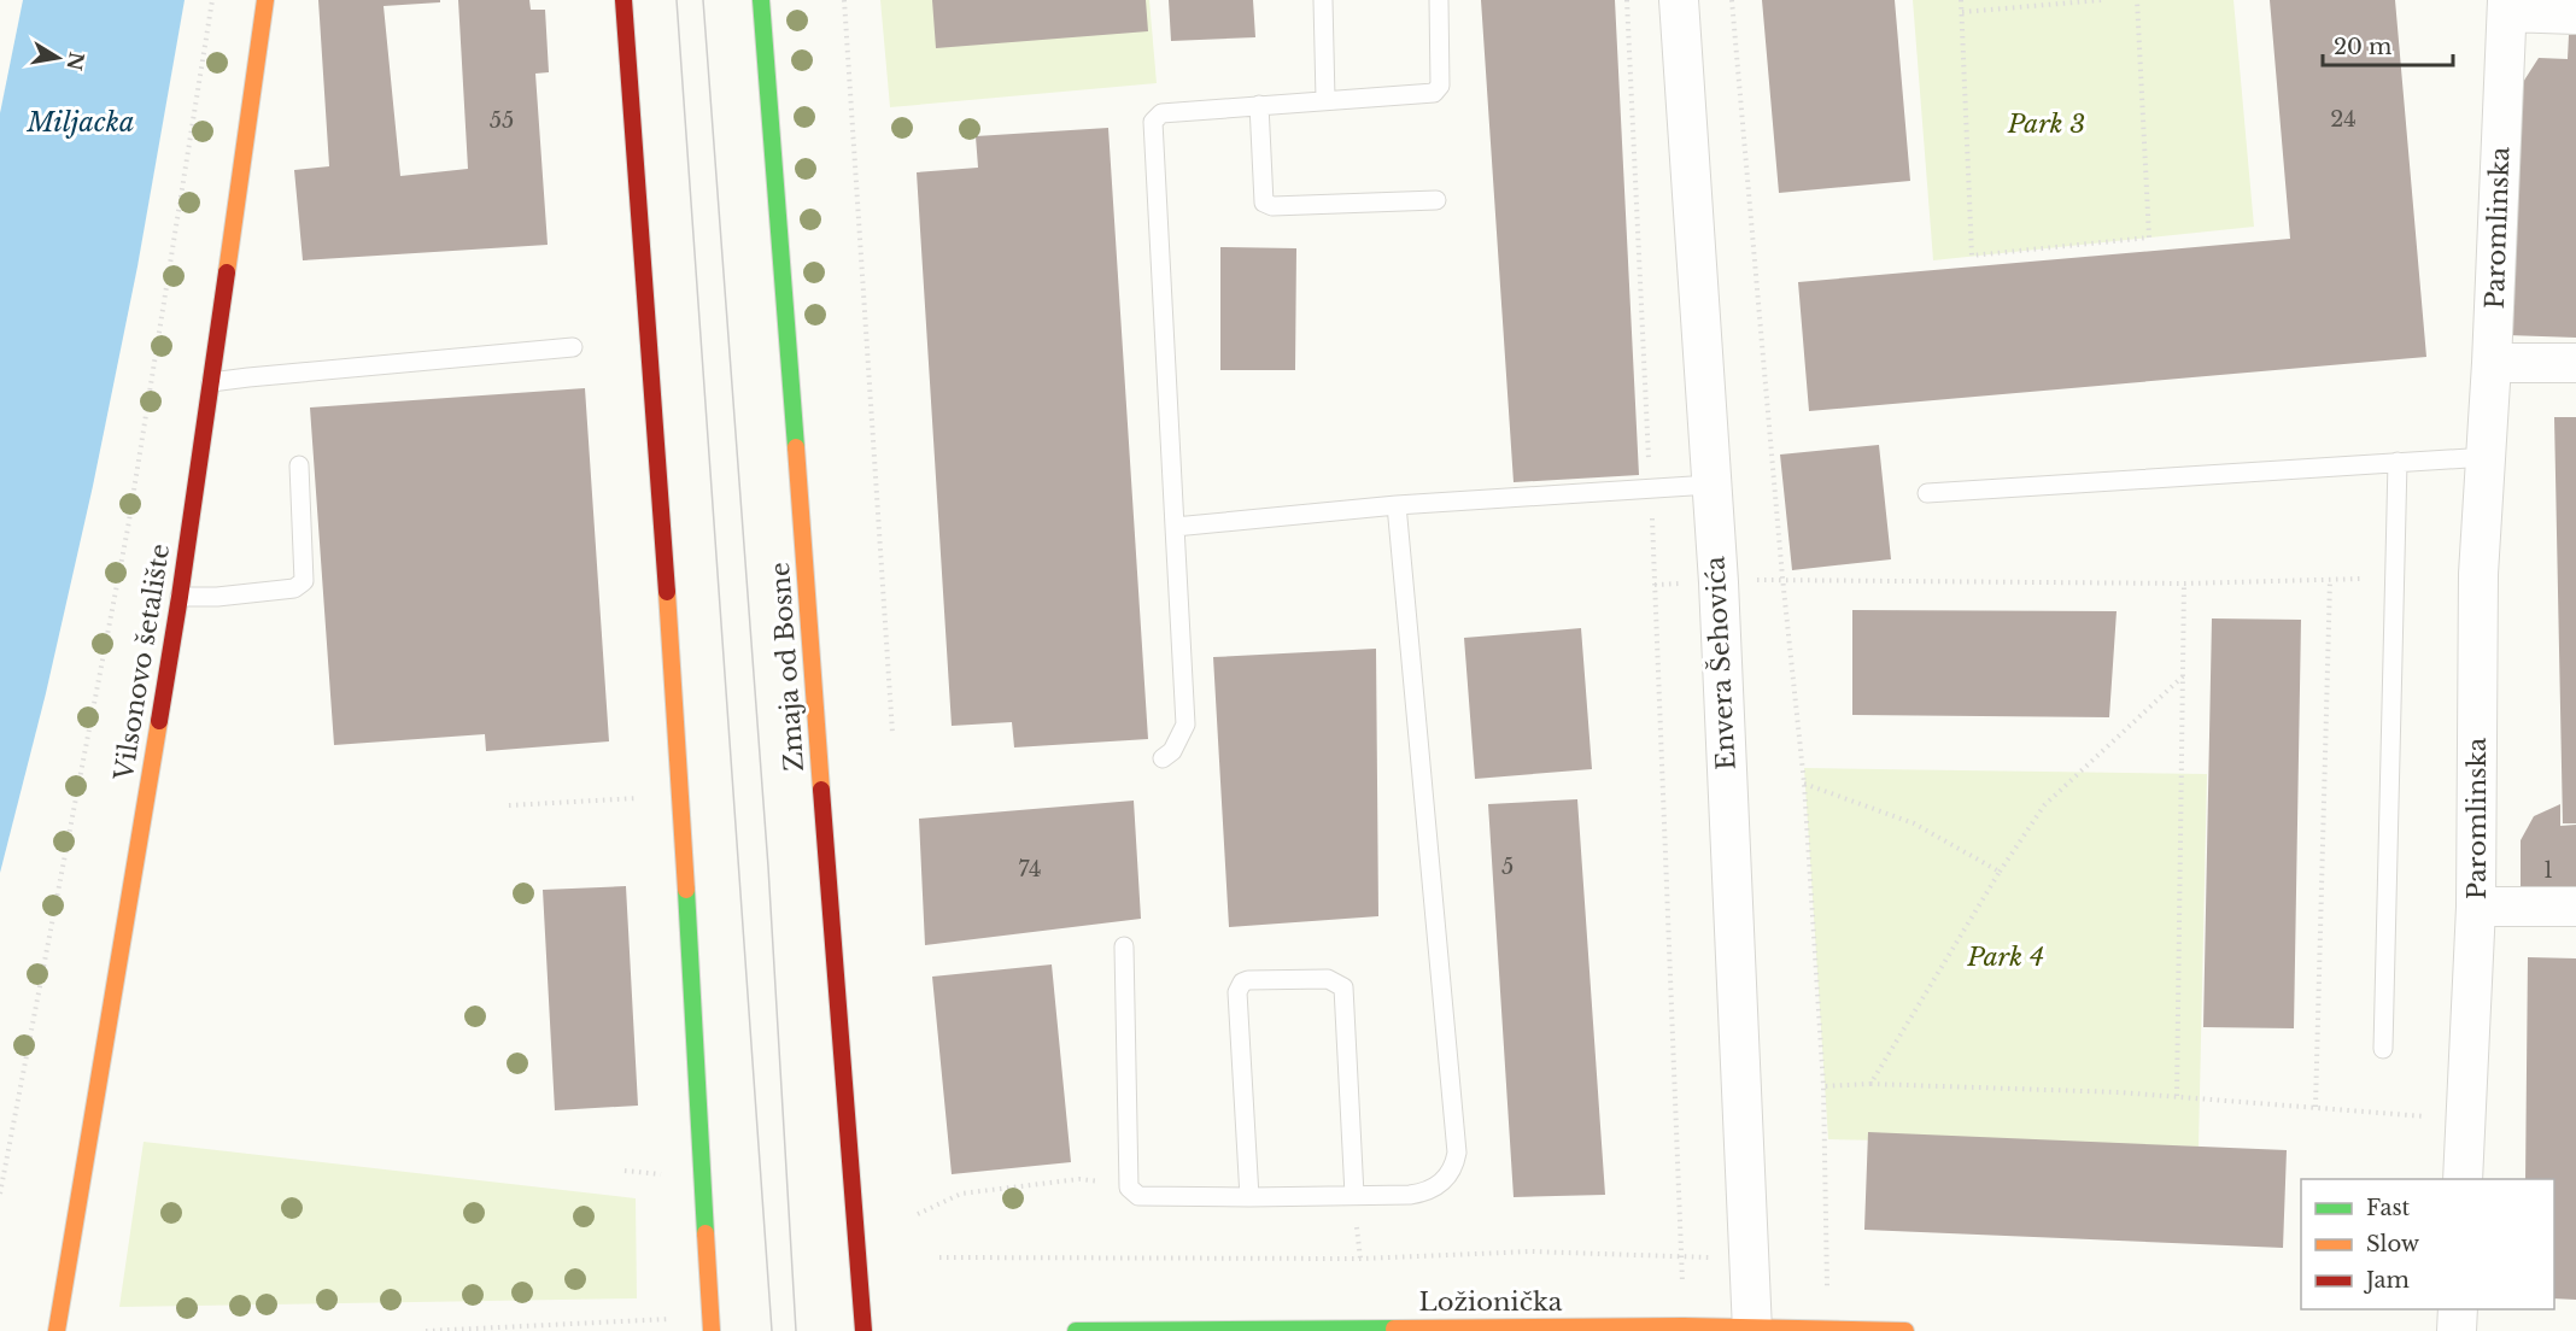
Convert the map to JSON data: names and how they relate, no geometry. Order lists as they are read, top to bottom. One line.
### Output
{"streets":{"main road":["Vilsonovo šetalište","Zmaja od Bosne","Ložionička"],"street":["Paromlinska","Envera Šehovića"]},"crossings":[["Envera Šehovića","Ložionička"]],"water":["Miljacka"],"parks":["Park 3","Park 4"],"house_numbers":["24","55","5","74","1"],"legend":["Fast","Slow","Jam"],"scale_bar":"20 m","north":"right"}
